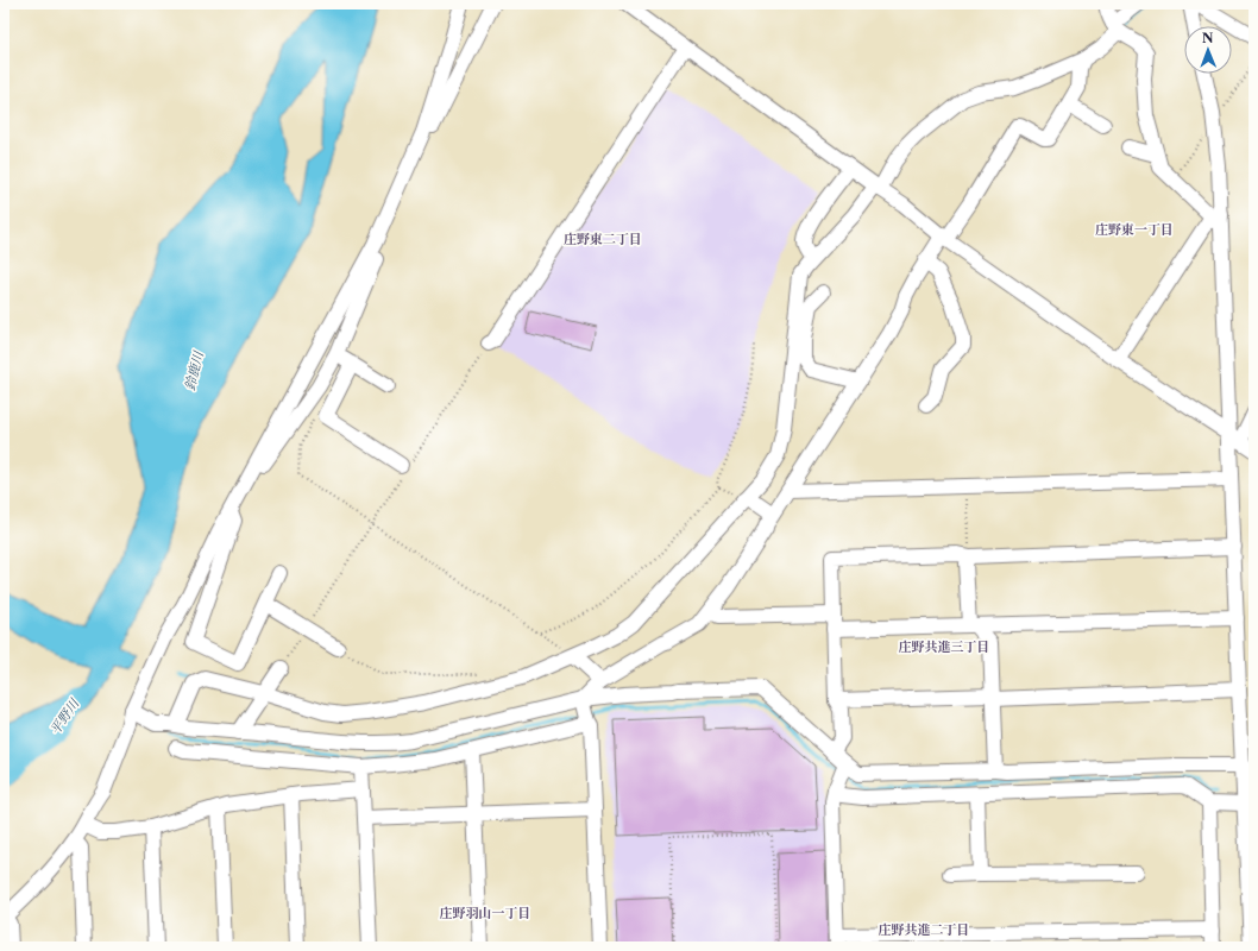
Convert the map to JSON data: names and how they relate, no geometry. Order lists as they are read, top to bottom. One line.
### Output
{"districts":["庄野東一丁目","庄野東二丁目","庄野共進三丁目","庄野羽山一丁目","庄野共進二丁目"],"water":["鈴鹿川","平野川"],"north":"top"}
